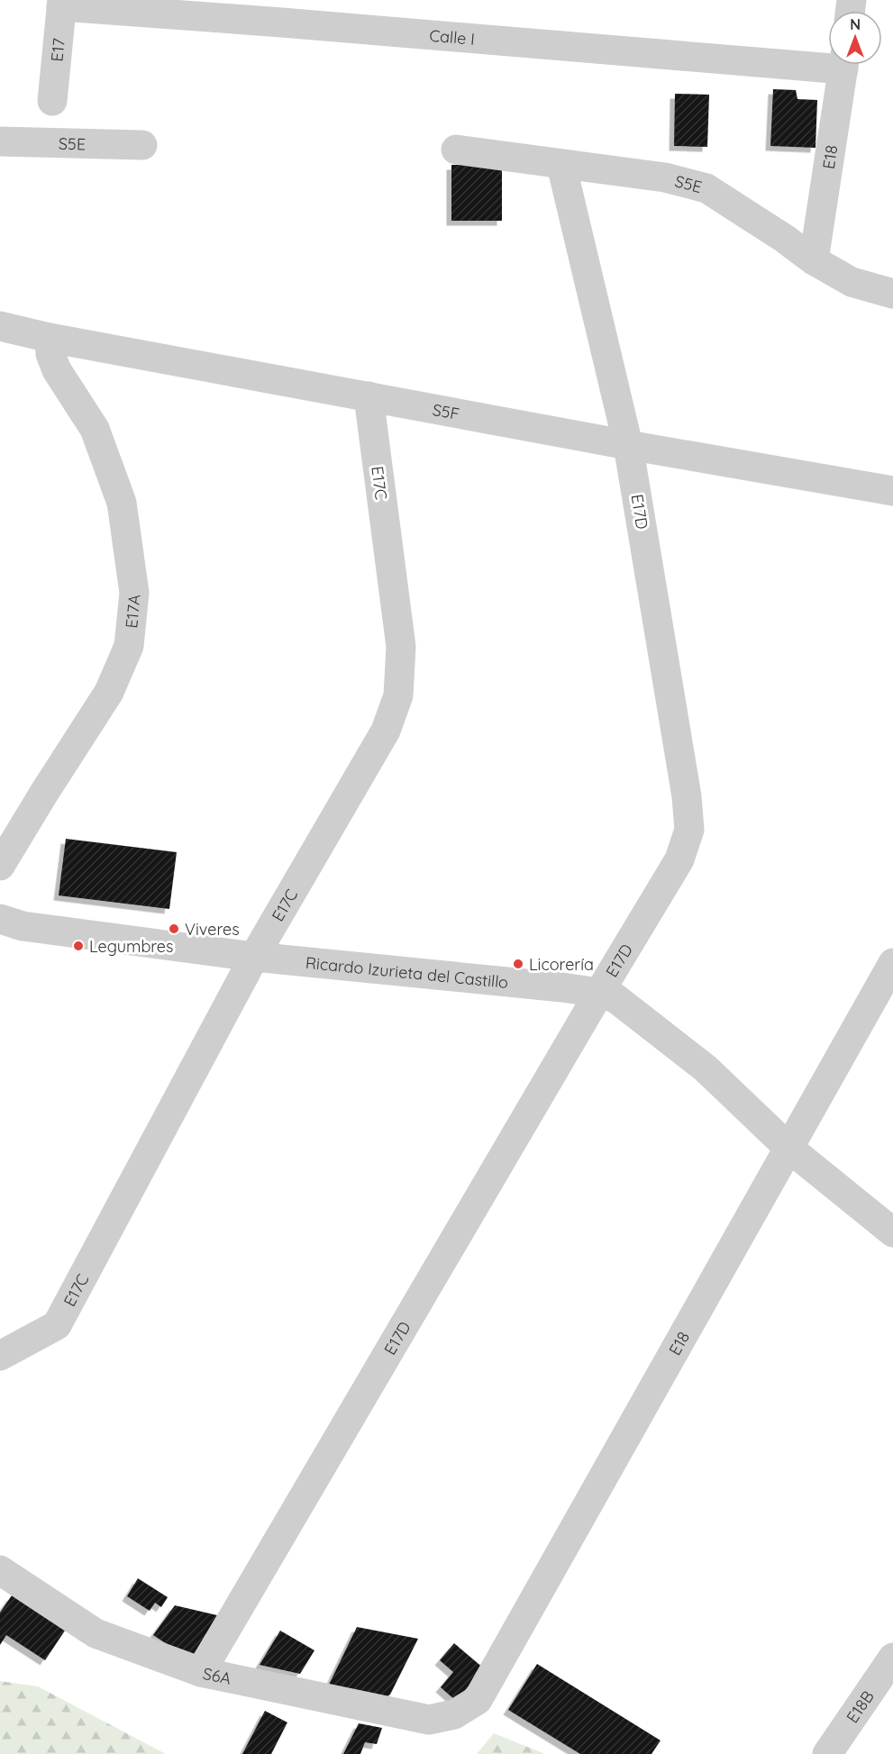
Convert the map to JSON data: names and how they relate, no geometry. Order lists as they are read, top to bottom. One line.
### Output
{"streets":{"street":["Calle I","E17","S5E","E18","S5F","E17C","E17D","E17A","Ricardo Izurieta del Castillo","S6A","E18B"]},"crossings":[["Calle I","E17"],["S5E","E18"],["S5E","E17D"],["E18","Ricardo Izurieta del Castillo"],["E18","S6A"],["S5F","E17C"],["S5F","E17D"],["S5F","E17A"],["E17C","Ricardo Izurieta del Castillo"],["E17D","Ricardo Izurieta del Castillo"],["E17D","S6A"]],"places":["Viveres","Legumbres","Licorería"],"north":"top"}
